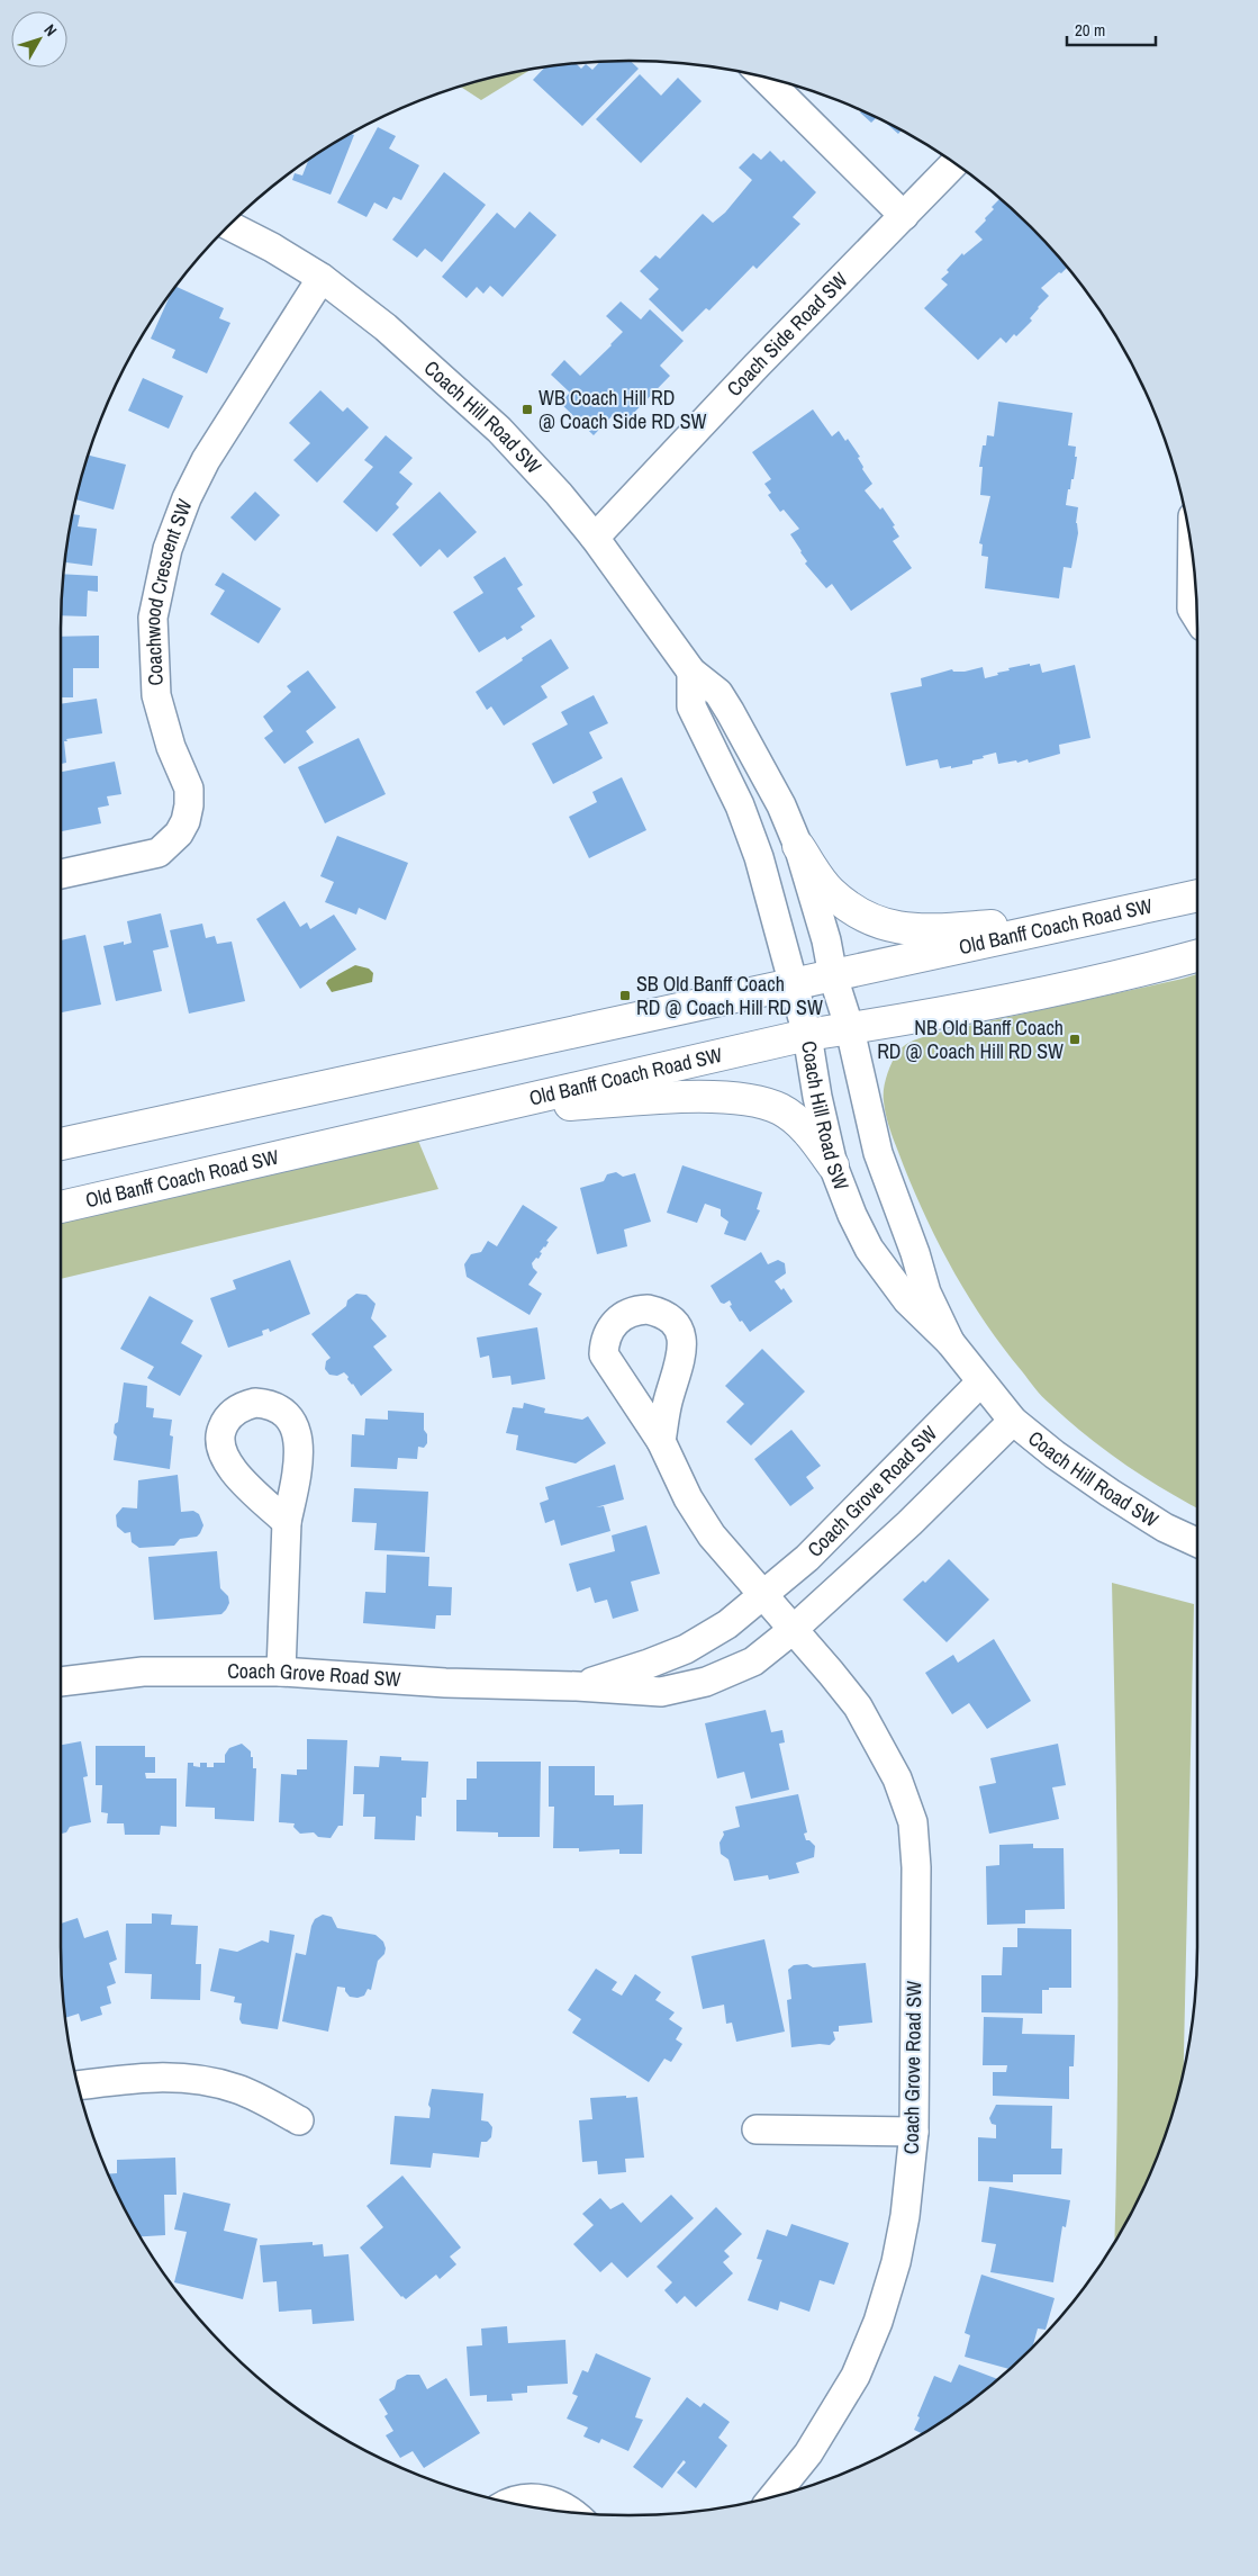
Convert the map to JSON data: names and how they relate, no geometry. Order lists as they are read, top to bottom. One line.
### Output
{"streets":{"main road":["Old Banff Coach Road SW"],"street":["Coach Side Road SW","Coach Hill Road SW","Coachwood Crescent SW","Coach Grove Road SW"]},"crossings":[["Coach Side Road SW","Coach Hill Road SW"],["Coach Hill Road SW","Coachwood Crescent SW"],["Coach Hill Road SW","Old Banff Coach Road SW"],["Coach Hill Road SW","Coach Grove Road SW"]],"places":{"transit":["WB Coach Hill RD @ Coach Side RD SW","SB Old Banff Coach RD @ Coach Hill RD SW","NB Old Banff Coach RD @ Coach Hill RD SW"]},"scale_bar":"20 m","north":"top right"}
